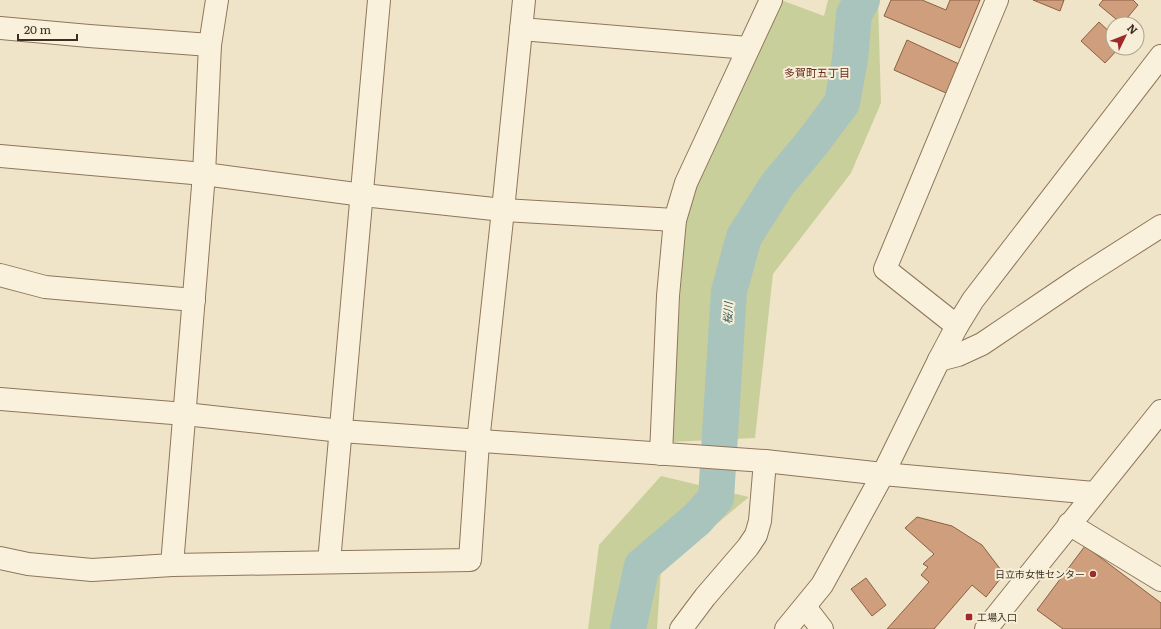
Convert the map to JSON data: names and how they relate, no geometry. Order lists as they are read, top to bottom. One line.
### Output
{"districts":["多賀町五丁目"],"water":["桜川"],"places":{"other":["日立市女性センター"],"transit":["工場入口"]},"scale_bar":"20 m","north":"top right"}
